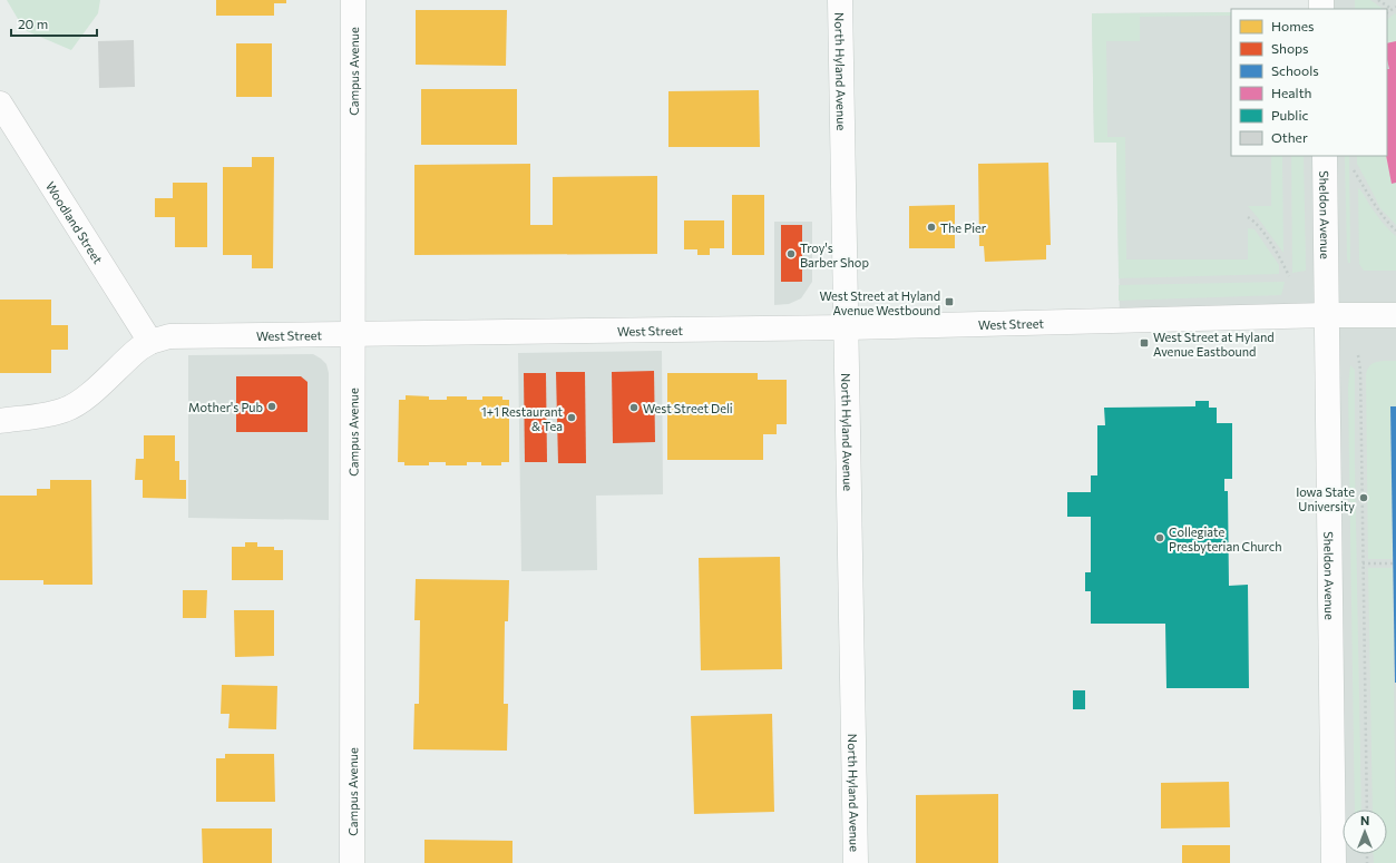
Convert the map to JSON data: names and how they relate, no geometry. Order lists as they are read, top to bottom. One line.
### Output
{"streets":{"street":["Campus Avenue","North Hyland Avenue","Sheldon Avenue","Woodland Street","West Street"]},"crossings":[["Campus Avenue","West Street"],["North Hyland Avenue","West Street"],["Sheldon Avenue","West Street"],["Woodland Street","West Street"]],"places":{"other":["The Pier","Troy's Barber Shop","Mother's Pub","West Street Deli","1+1 Restaurant & Tea","Iowa State University","Collegiate Presbyterian Church"],"transit":["West Street at Hyland Avenue Westbound","West Street at Hyland Avenue Eastbound"]},"legend":["Homes","Shops","Schools","Health","Public","Other"],"scale_bar":"20 m","north":"top"}
